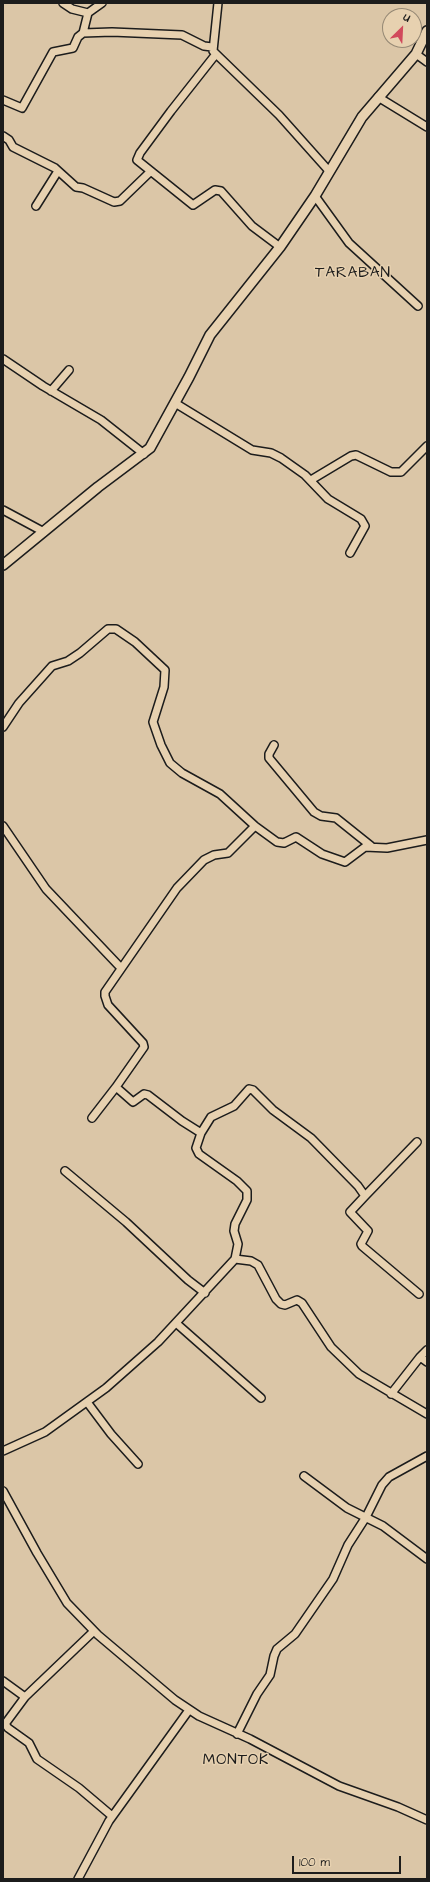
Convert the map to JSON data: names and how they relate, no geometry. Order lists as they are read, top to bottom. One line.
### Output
{"districts":["TARABAN","MONTOK"],"scale_bar":"100 m","north":"top right"}
